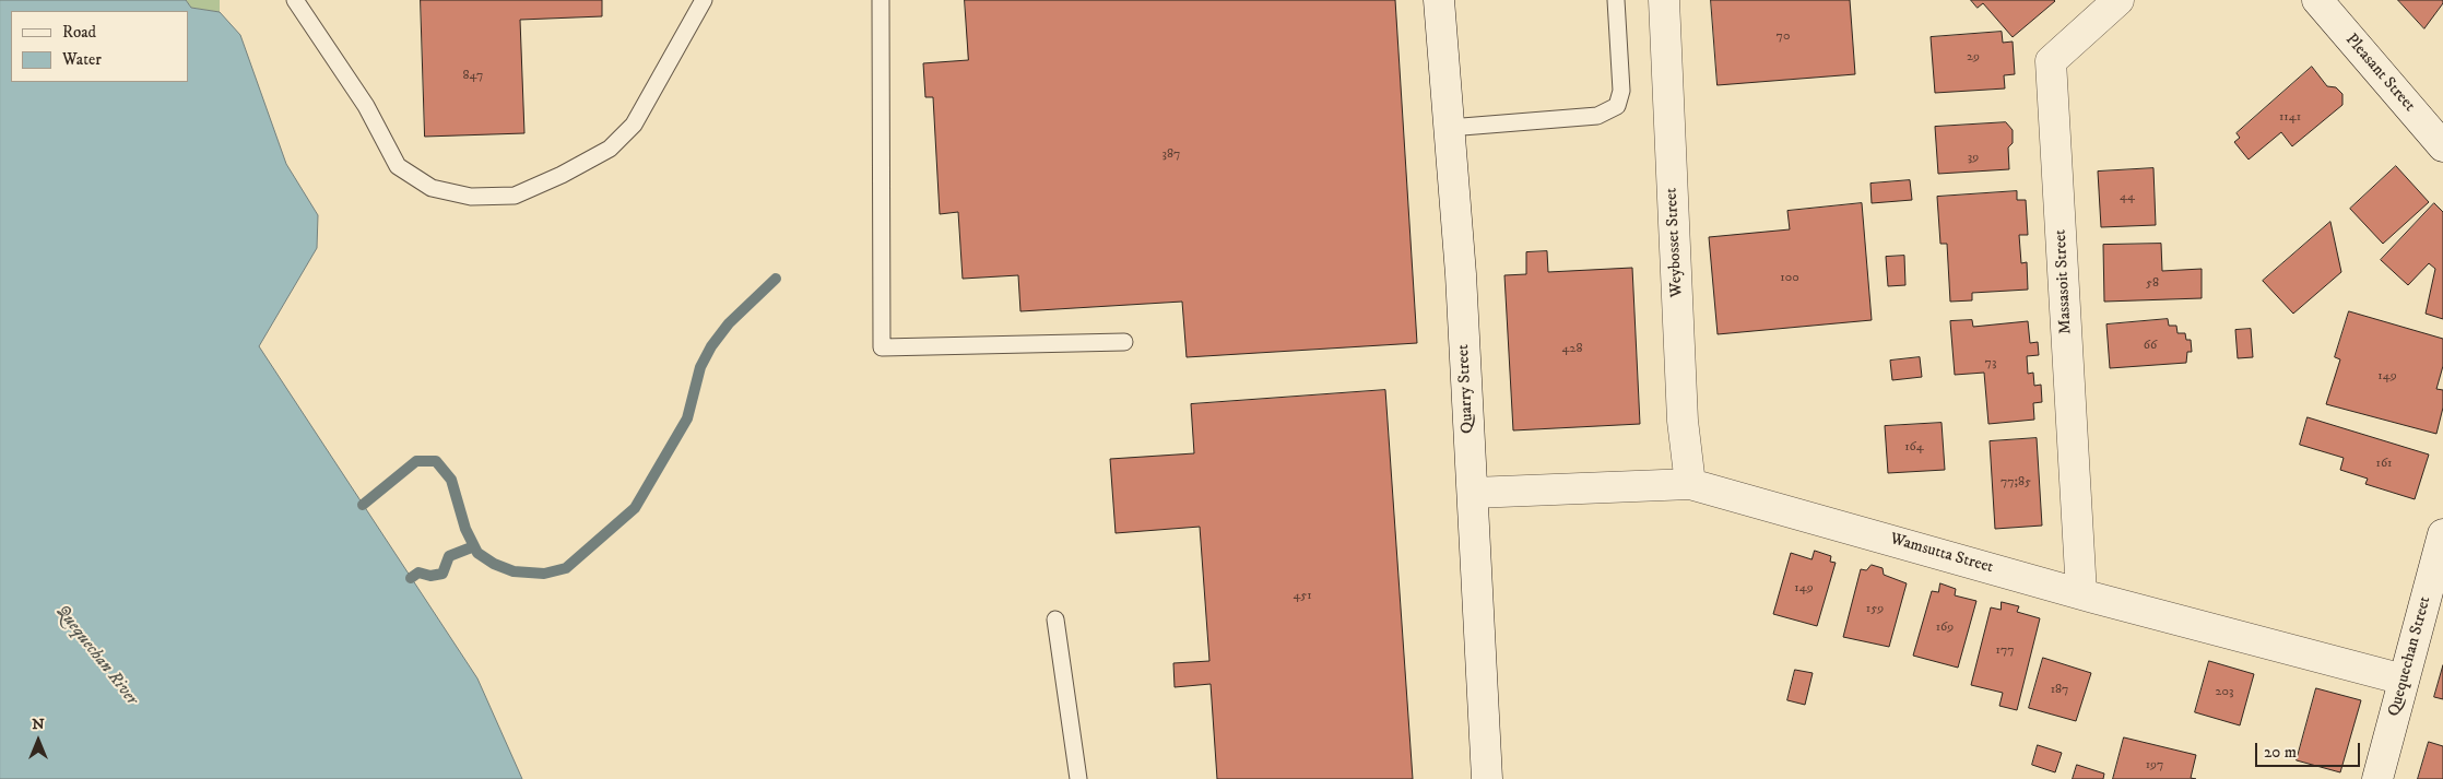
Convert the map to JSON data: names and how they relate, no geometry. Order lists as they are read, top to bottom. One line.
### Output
{"streets":{"street":["Pleasant Street","Weybosset Street","Massasoit Street","Quarry Street","Wamsutta Street","Quequechan Street"]},"crossings":[["Weybosset Street","Wamsutta Street"],["Massasoit Street","Wamsutta Street"],["Quarry Street","Wamsutta Street"],["Wamsutta Street","Quequechan Street"]],"water":["Quequechan River"],"house_numbers":["70","29","847","1141","387","39","44","100","58","66","428","73","149","164","161","77;85","149","451","159","169","177","187","203","197"],"legend":["Road","Water"],"scale_bar":"20 m","north":"top"}
